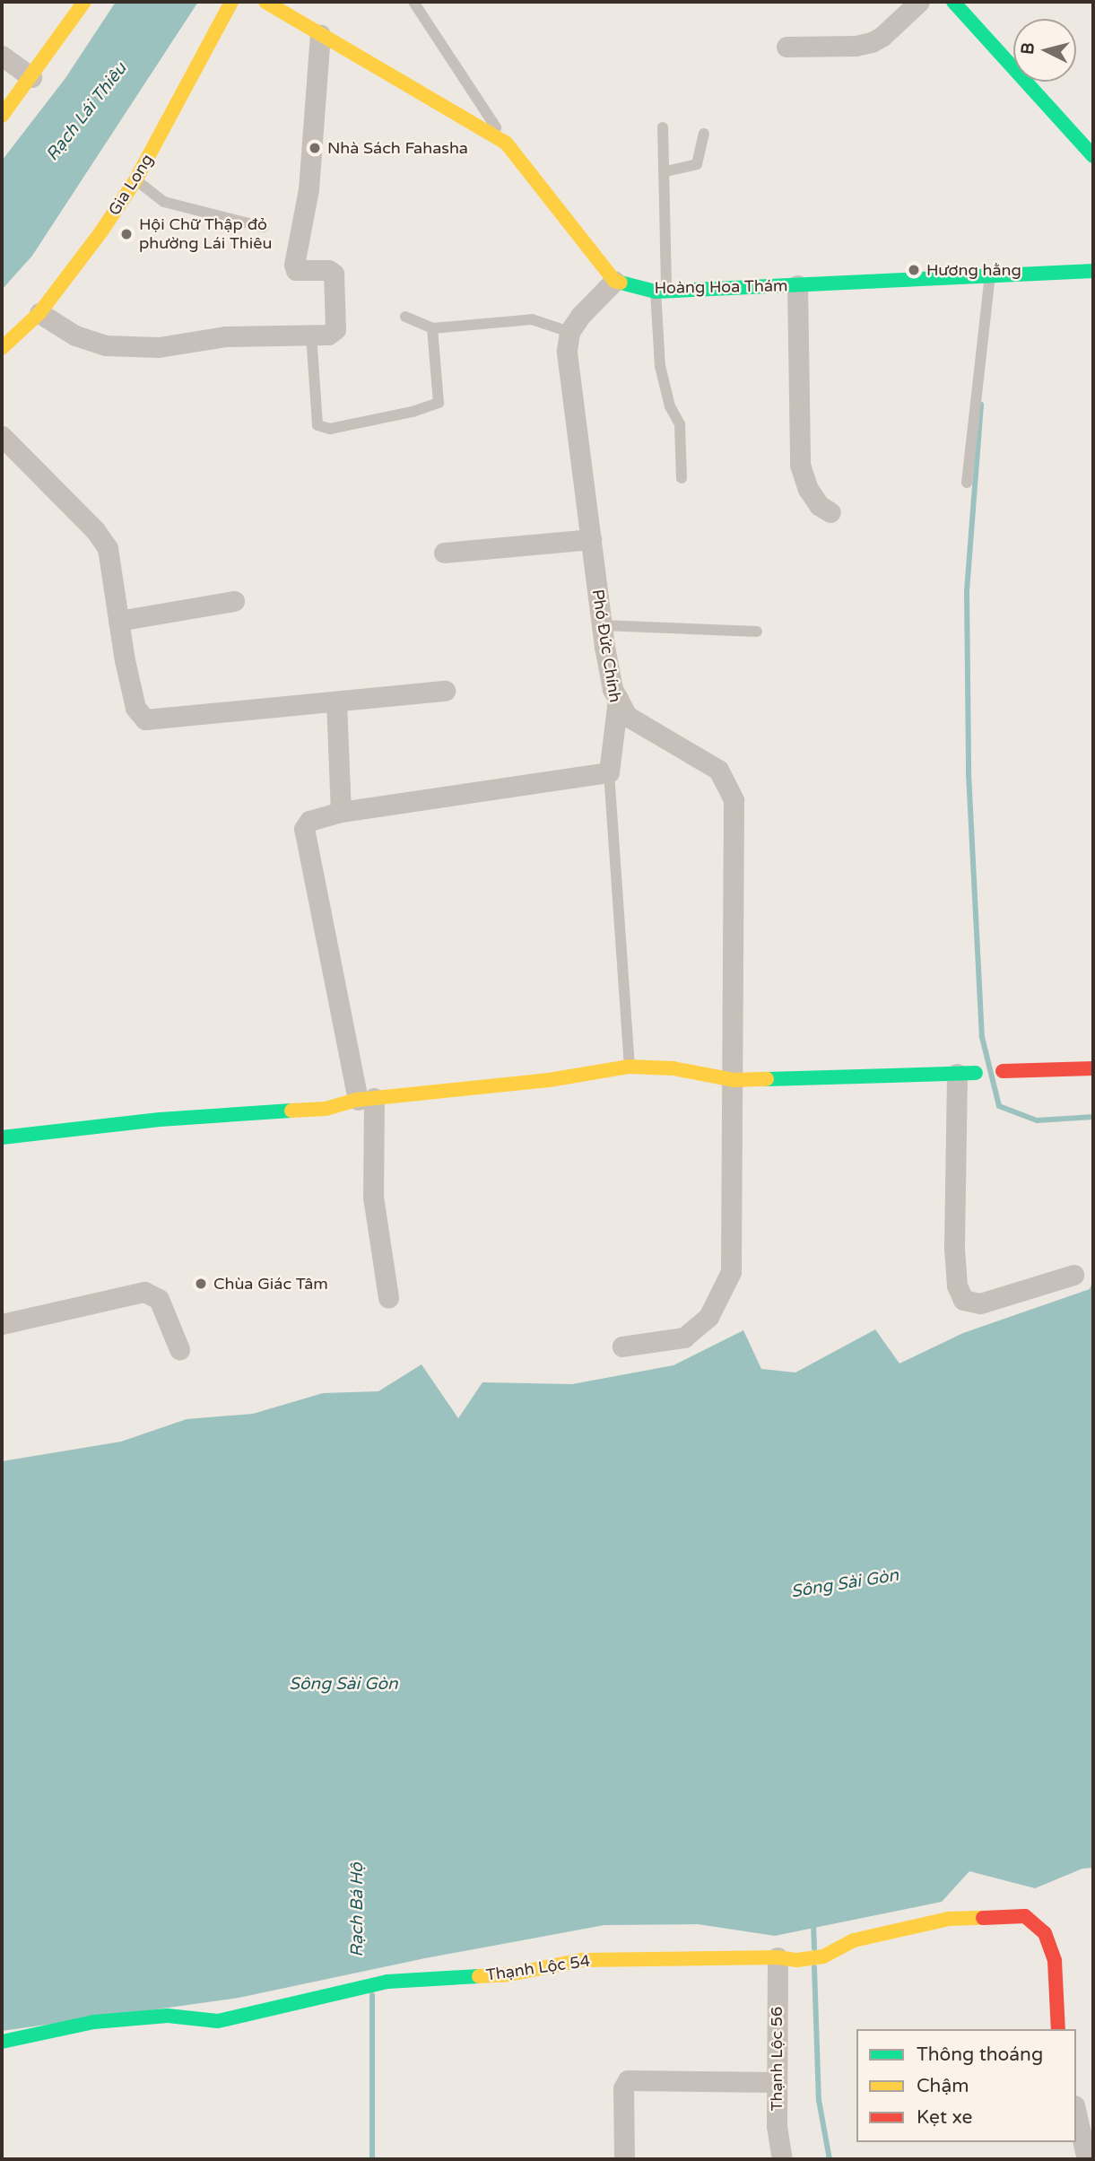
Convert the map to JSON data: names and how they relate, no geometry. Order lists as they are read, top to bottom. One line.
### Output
{"streets":{"street":["Gia Long","Hoàng Hoa Thám","Phó Đức Chính","Thạnh Lộc 54","Thạnh Lộc 56"]},"crossings":[["Thạnh Lộc 54","Thạnh Lộc 56"]],"water":["Rạch Lái Thiêu","Sông Sài Gòn","Rạch Bá Hộ"],"places":["Nhà Sách Fahasha","Hội Chữ Thập đỏ phường Lái Thiêu","Hương hằng","Chùa Giác Tâm"],"legend":["Thông thoáng","Chậm","Kẹt xe"],"north":"left"}
